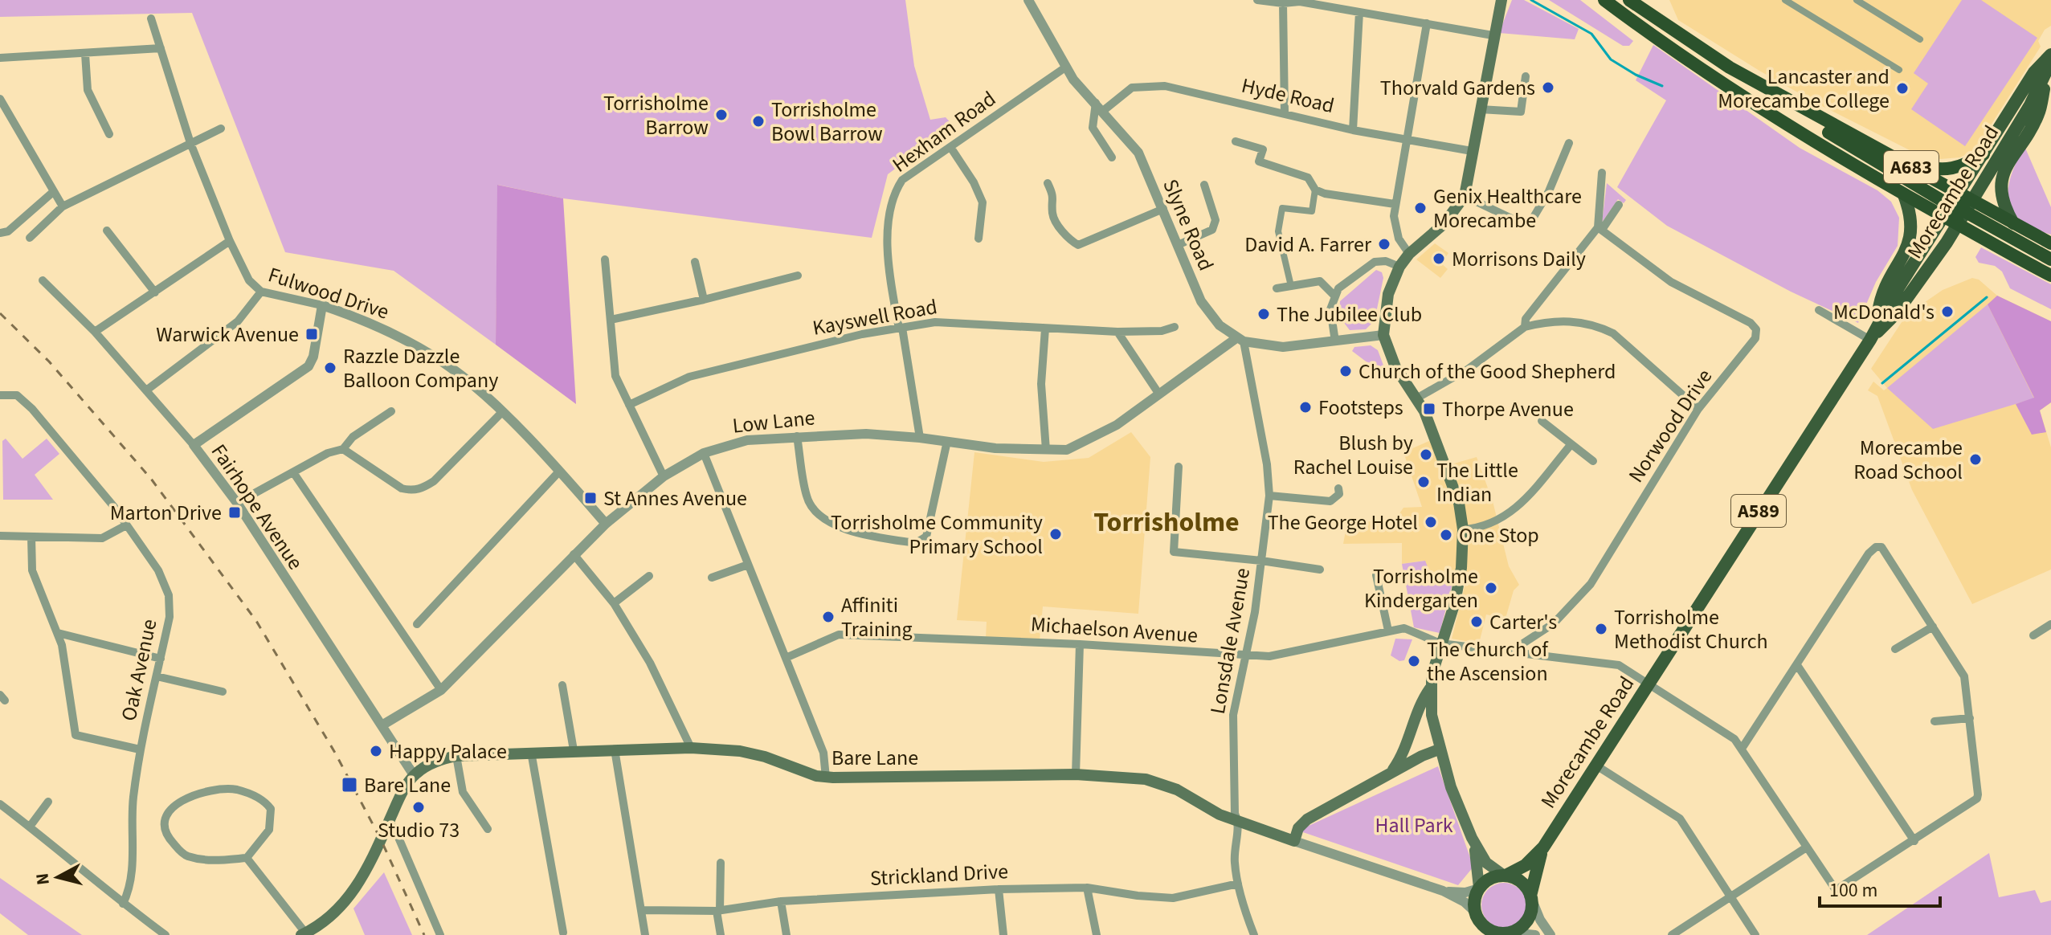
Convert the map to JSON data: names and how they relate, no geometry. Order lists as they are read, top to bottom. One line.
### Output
{"streets":{"highway":["A683"],"main road":["Morecambe Road","A589","Bare Lane"],"street":["Hyde Road","Hexham Road","Slyne Road","Fulwood Drive","Kayswell Road","Low Lane","Norwood Drive","Fairhope Avenue","Michaelson Avenue","Lonsdale Avenue","Oak Avenue","Strickland Drive"]},"crossings":[["Hyde Road","Slyne Road"],["Hexham Road","Slyne Road"],["Hexham Road","Kayswell Road"],["Hexham Road","Low Lane"],["A683","Morecambe Road"],["Morecambe Road","A589"],["Morecambe Road","Michaelson Avenue"],["Slyne Road","Low Lane"],["Slyne Road","Lonsdale Avenue"],["Fulwood Drive","Low Lane"],["Low Lane","Fairhope Avenue"],["Low Lane","Lonsdale Avenue"],["Norwood Drive","Michaelson Avenue"],["Fairhope Avenue","Bare Lane"],["Michaelson Avenue","Lonsdale Avenue"],["Lonsdale Avenue","Bare Lane"],["Lonsdale Avenue","Strickland Drive"]],"districts":["Torrisholme"],"parks":["Hall Park"],"places":{"other":["Thorvald Gardens","Lancaster and Morecambe College","Torrisholme Barrow","Torrisholme Bowl Barrow","Genix Healthcare Morecambe","David A. Farrer","Morrisons Daily","McDonald's","The Jubilee Club","Razzle Dazzle Balloon Company","Church of the Good Shepherd","Footsteps","Blush by Rachel Louise","Morecambe Road School","The Little Indian","The George Hotel","Torrisholme Community Primary School","One Stop","Torrisholme Kindergarten","Affiniti Training","Carter's","Torrisholme Methodist Church","The Church of the Ascension","Happy Palace","Studio 73"],"transit":["Warwick Avenue","Thorpe Avenue","St Annes Avenue","Marton Drive","Bare Lane"]},"scale_bar":"100 m","north":"left"}
